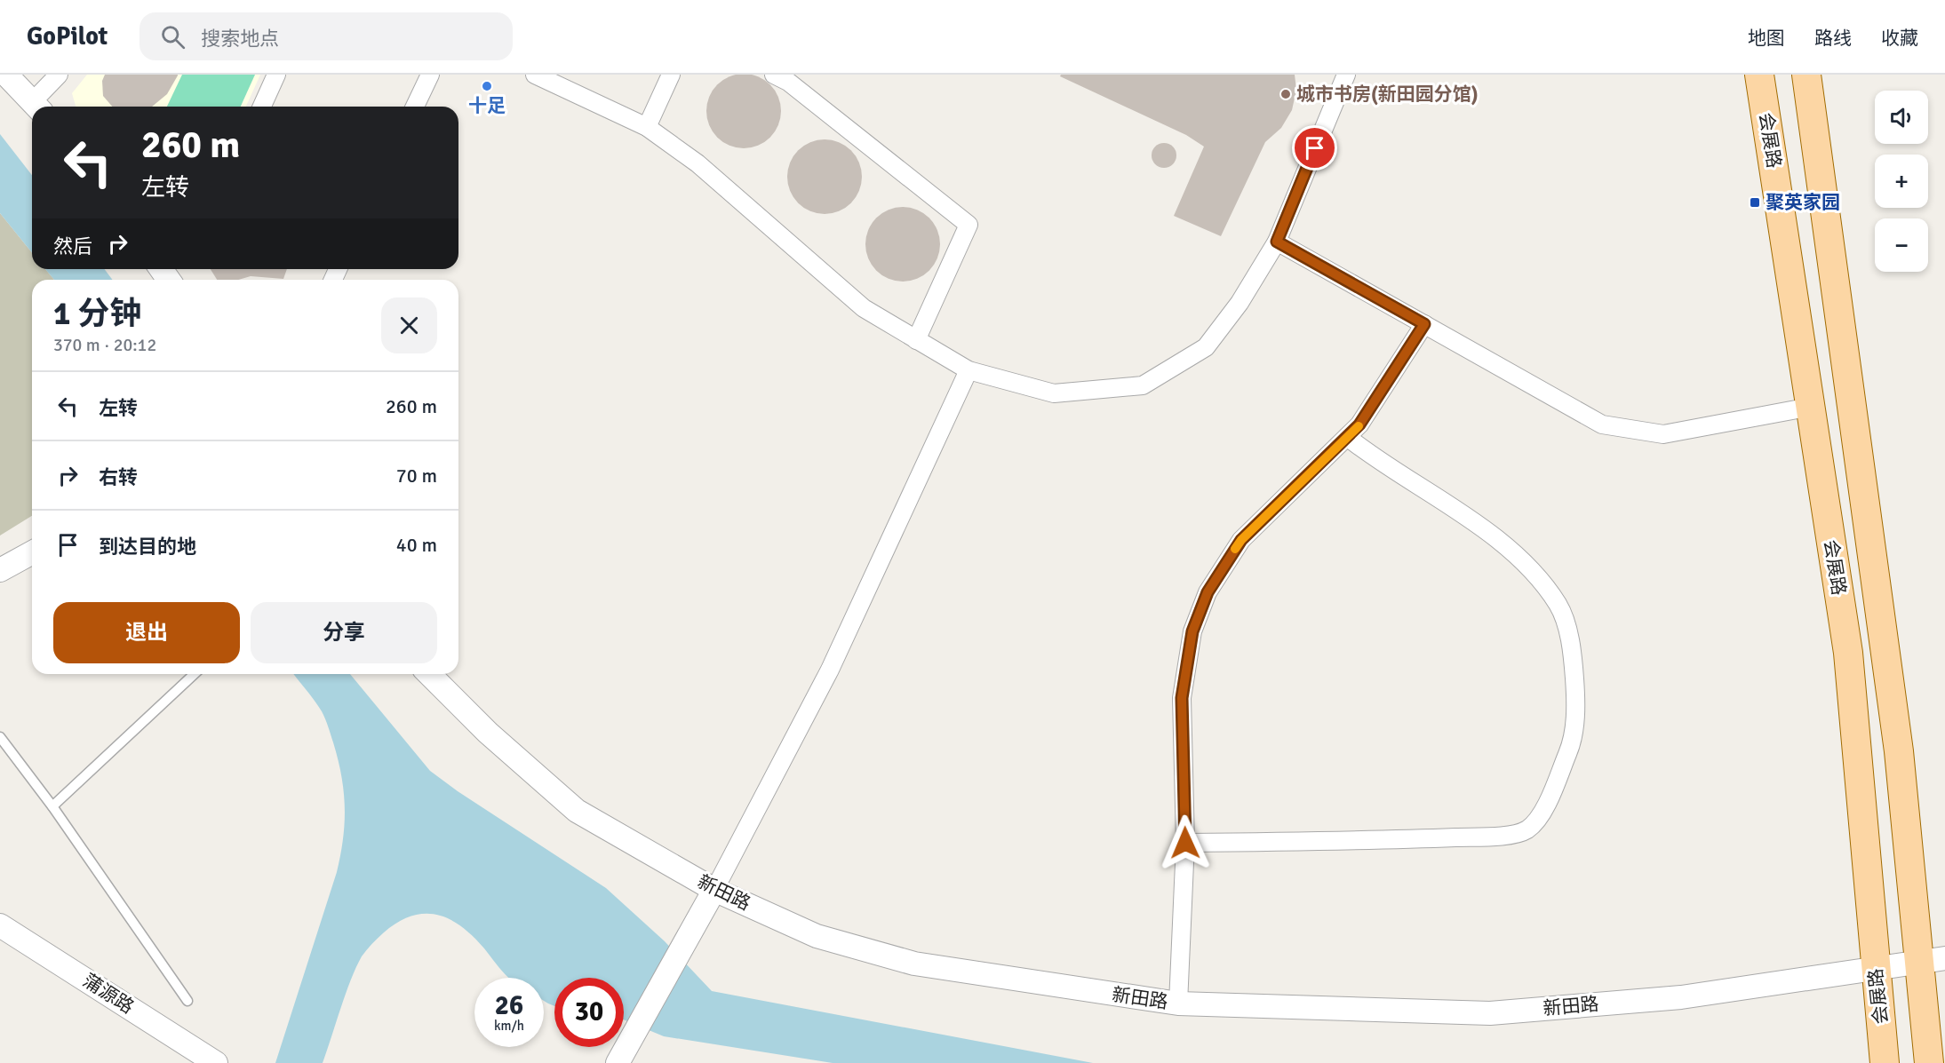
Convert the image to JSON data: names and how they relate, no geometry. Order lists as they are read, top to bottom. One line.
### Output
{"streets":{"main road":["会展路"],"street":["新田路","蒲源路"]},"crossings":[["会展路","新田路"]],"places":{"other":["十足","城市书房(新田园分馆)"],"transit":["聚英家园"]},"page":{"header":"GoPilot","search":"搜索地点","nav":["地图","路线","收藏"],"map_buttons":["+","−"],"turn":["260 m","左转"],"then":"然后","heading":["1 分钟","370 m · 20:12"],"list":[{"name":"左转","value":"260 m"},{"name":"右转","value":"70 m"},{"name":"到达目的地","value":"40 m"}],"buttons":["退出","分享"],"speed":"26 km/h","limit":"30"}}
